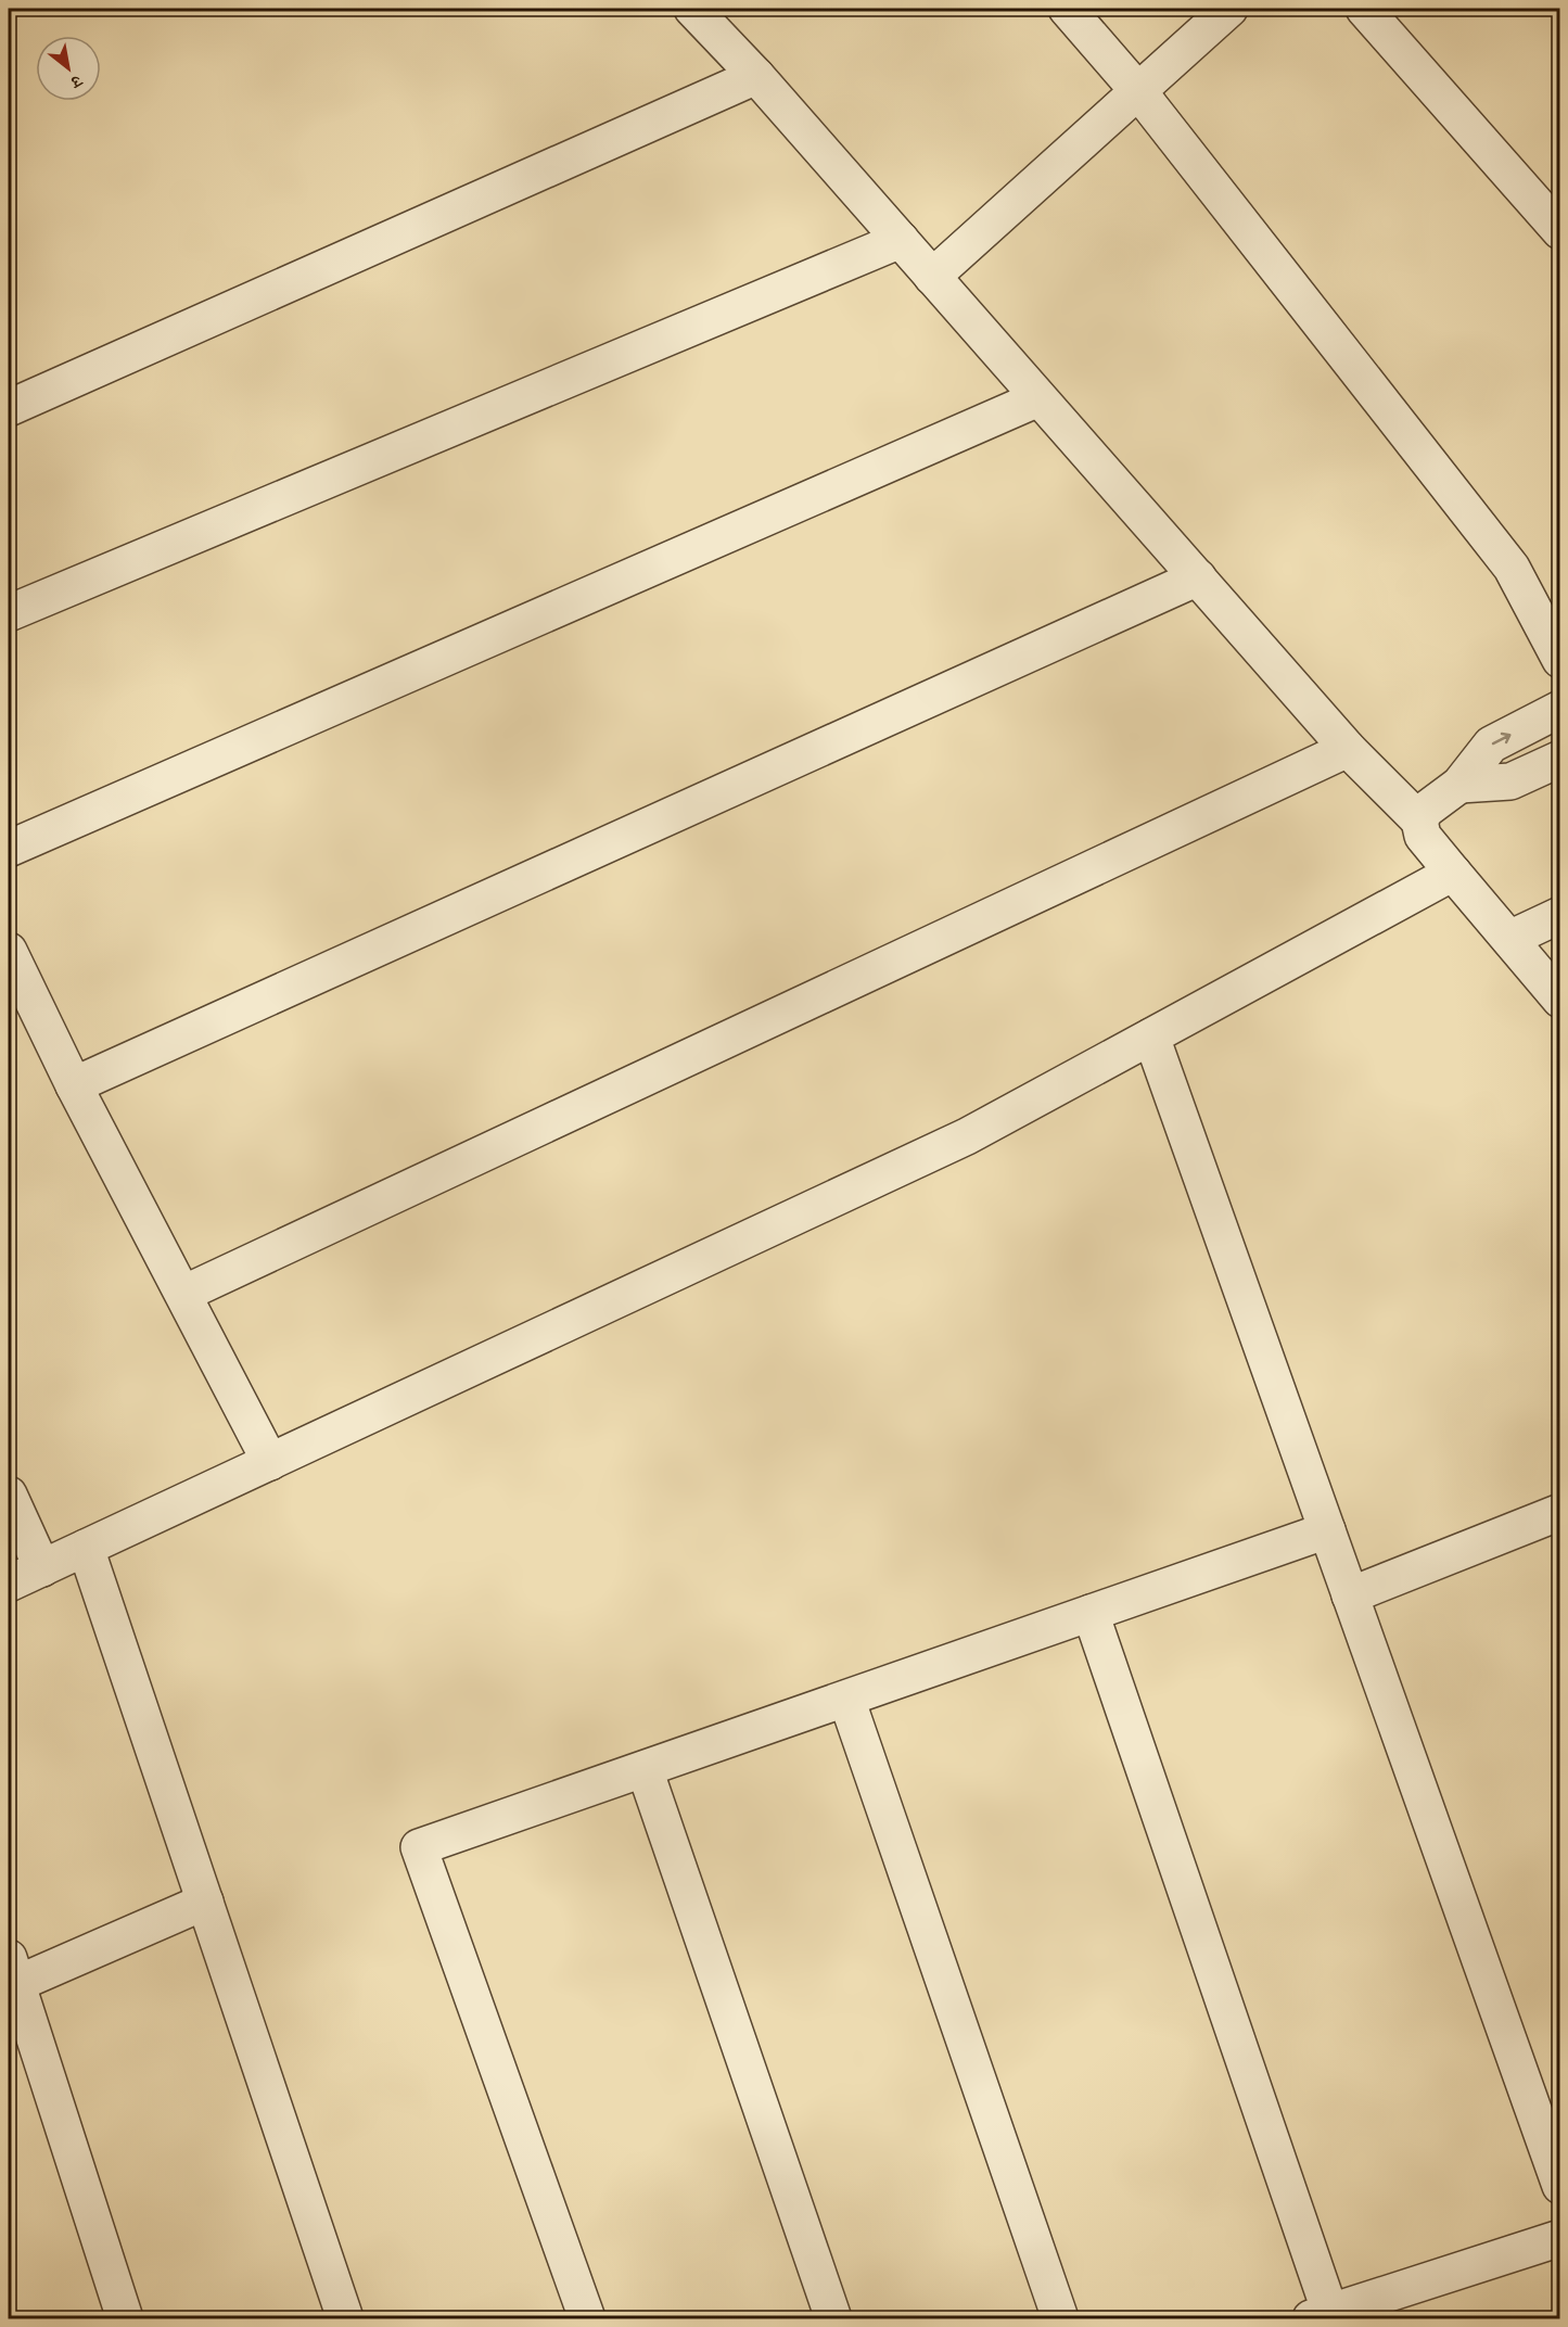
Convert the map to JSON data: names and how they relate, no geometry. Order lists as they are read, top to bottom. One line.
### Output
{"north":"bottom right"}
